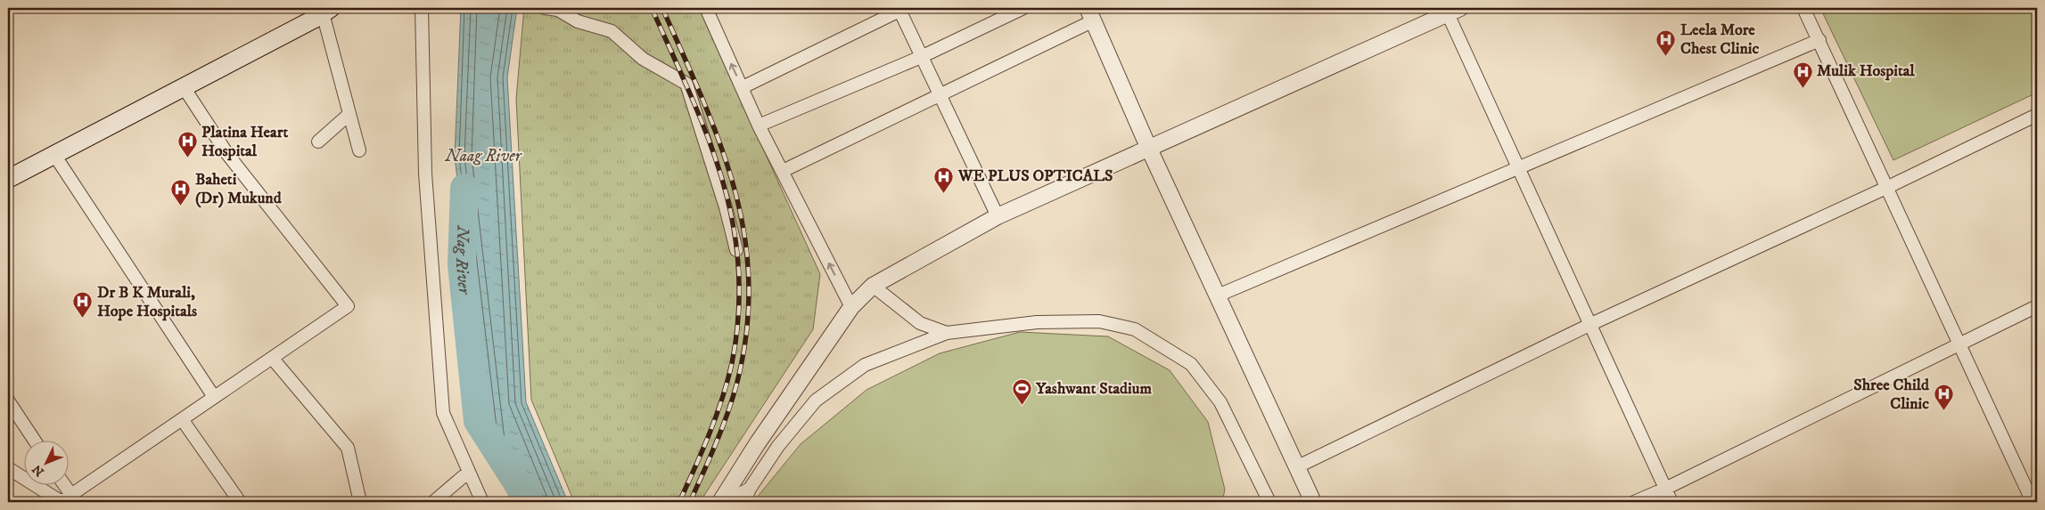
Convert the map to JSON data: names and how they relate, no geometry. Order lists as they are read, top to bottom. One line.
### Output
{"water":["Naag River","Nag River"],"places":{"hospital":["Leela More Chest Clinic","Mulik Hospital","Platina Heart Hospital","WE PLUS OPTICALS","Baheti (Dr) Mukund","Dr B K Murali, Hope Hospitals","Shree Child Clinic"],"sports":["Yashwant Stadium"]},"north":"bottom left"}
